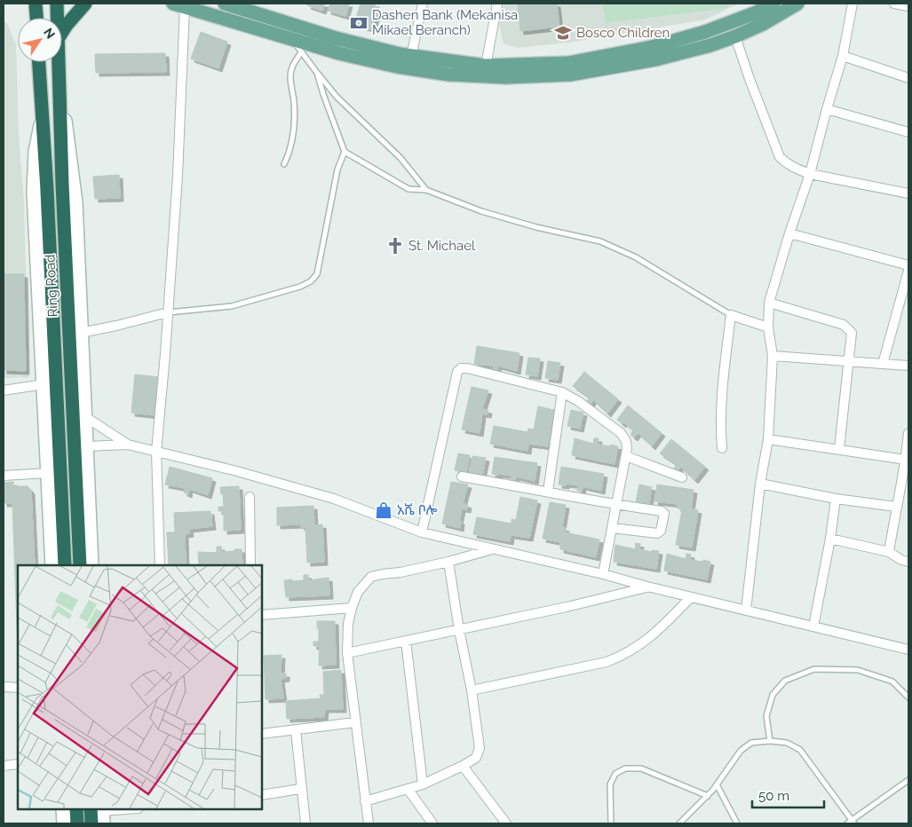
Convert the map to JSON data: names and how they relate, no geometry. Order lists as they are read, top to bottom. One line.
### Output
{"streets":{"highway":["Ring Road"]},"places":{"bank":["Dashen Bank (Mekanisa Mikael Beranch)"],"school or university":["Bosco Children"],"church":["St. Michael"],"shop":["አሼ ቦሎ"]},"scale_bar":"50 m","north":"top right"}
